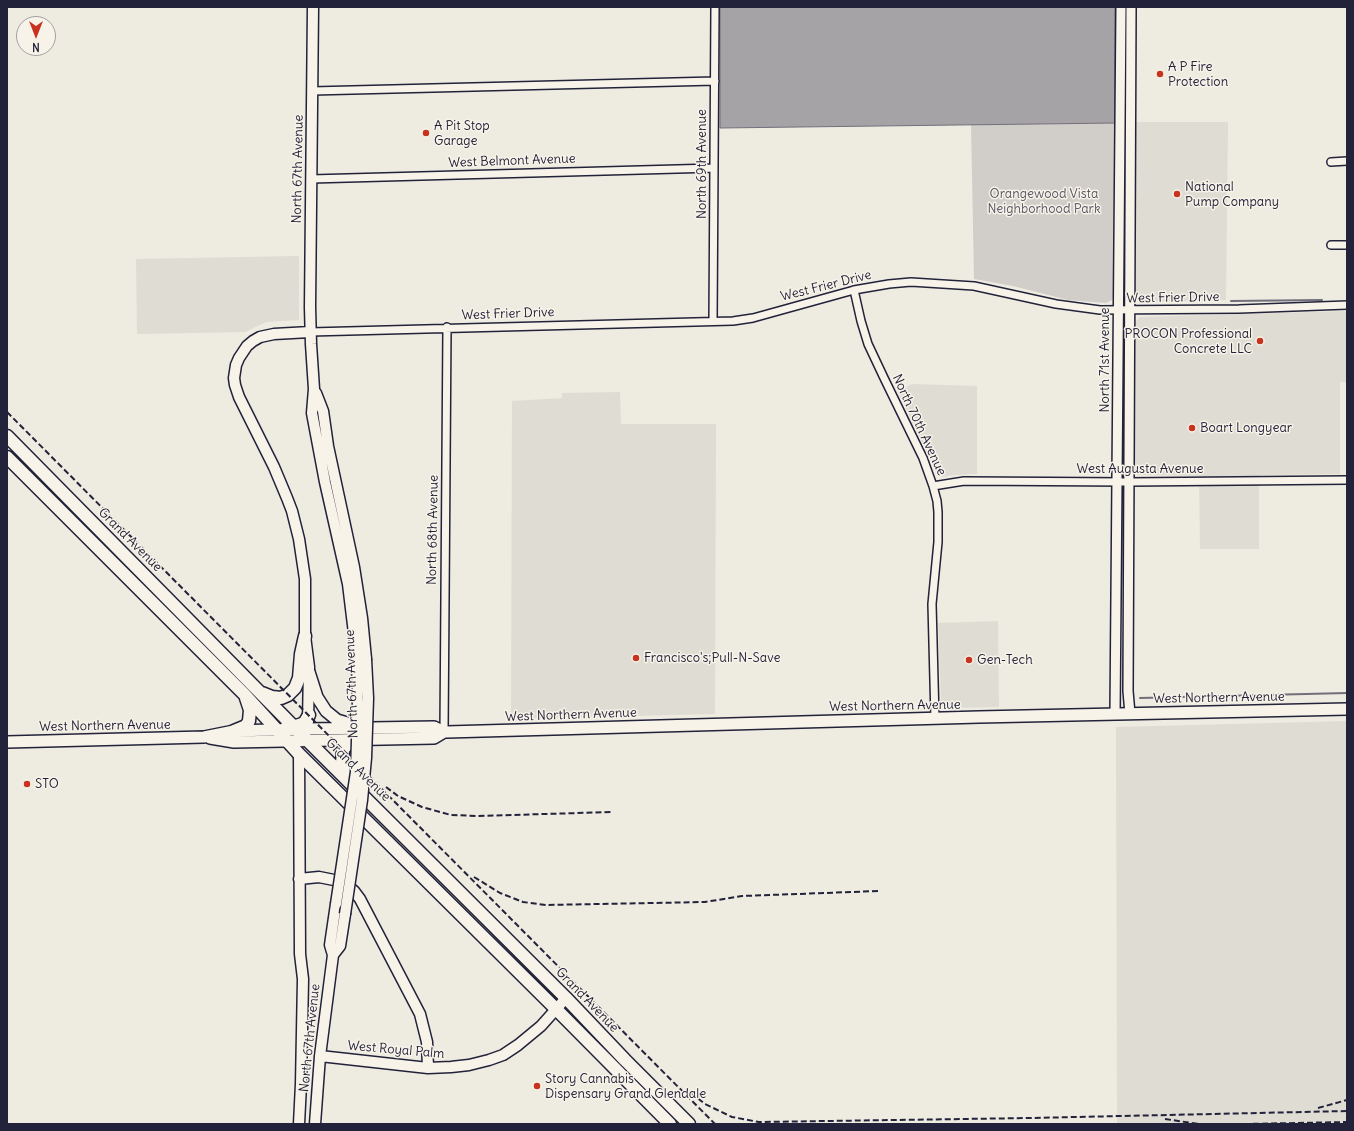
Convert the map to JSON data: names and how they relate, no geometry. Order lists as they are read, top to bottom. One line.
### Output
{"streets":{"highway":["Grand Avenue"],"main road":["North 67th Avenue","West Northern Avenue","West Royal Palm"],"street":["West Belmont Avenue","North 69th Avenue","West Frier Drive","North 71st Avenue","North 70th Avenue","West Augusta Avenue","North 68th Avenue"]},"crossings":[["West Belmont Avenue","North 69th Avenue"],["West Belmont Avenue","North 67th Avenue"],["North 69th Avenue","West Frier Drive"],["North 67th Avenue","West Frier Drive"],["North 67th Avenue","West Royal Palm"],["West Frier Drive","North 71st Avenue"],["West Frier Drive","North 70th Avenue"],["West Frier Drive","North 68th Avenue"],["North 71st Avenue","West Augusta Avenue"],["North 71st Avenue","West Northern Avenue"],["North 70th Avenue","West Augusta Avenue"],["North 70th Avenue","West Northern Avenue"],["North 68th Avenue","West Northern Avenue"],["Grand Avenue","West Northern Avenue"],["Grand Avenue","West Royal Palm"]],"parks":["Orangewood Vista Neighborhood Park"],"places":["A P Fire Protection","A Pit Stop Garage","National Pump Company","PROCON Professional Concrete LLC","Boart Longyear","Francisco's;Pull-N-Save","Gen-Tech","STO","Story Cannabis Dispensary Grand Glendale"],"north":"bottom"}
